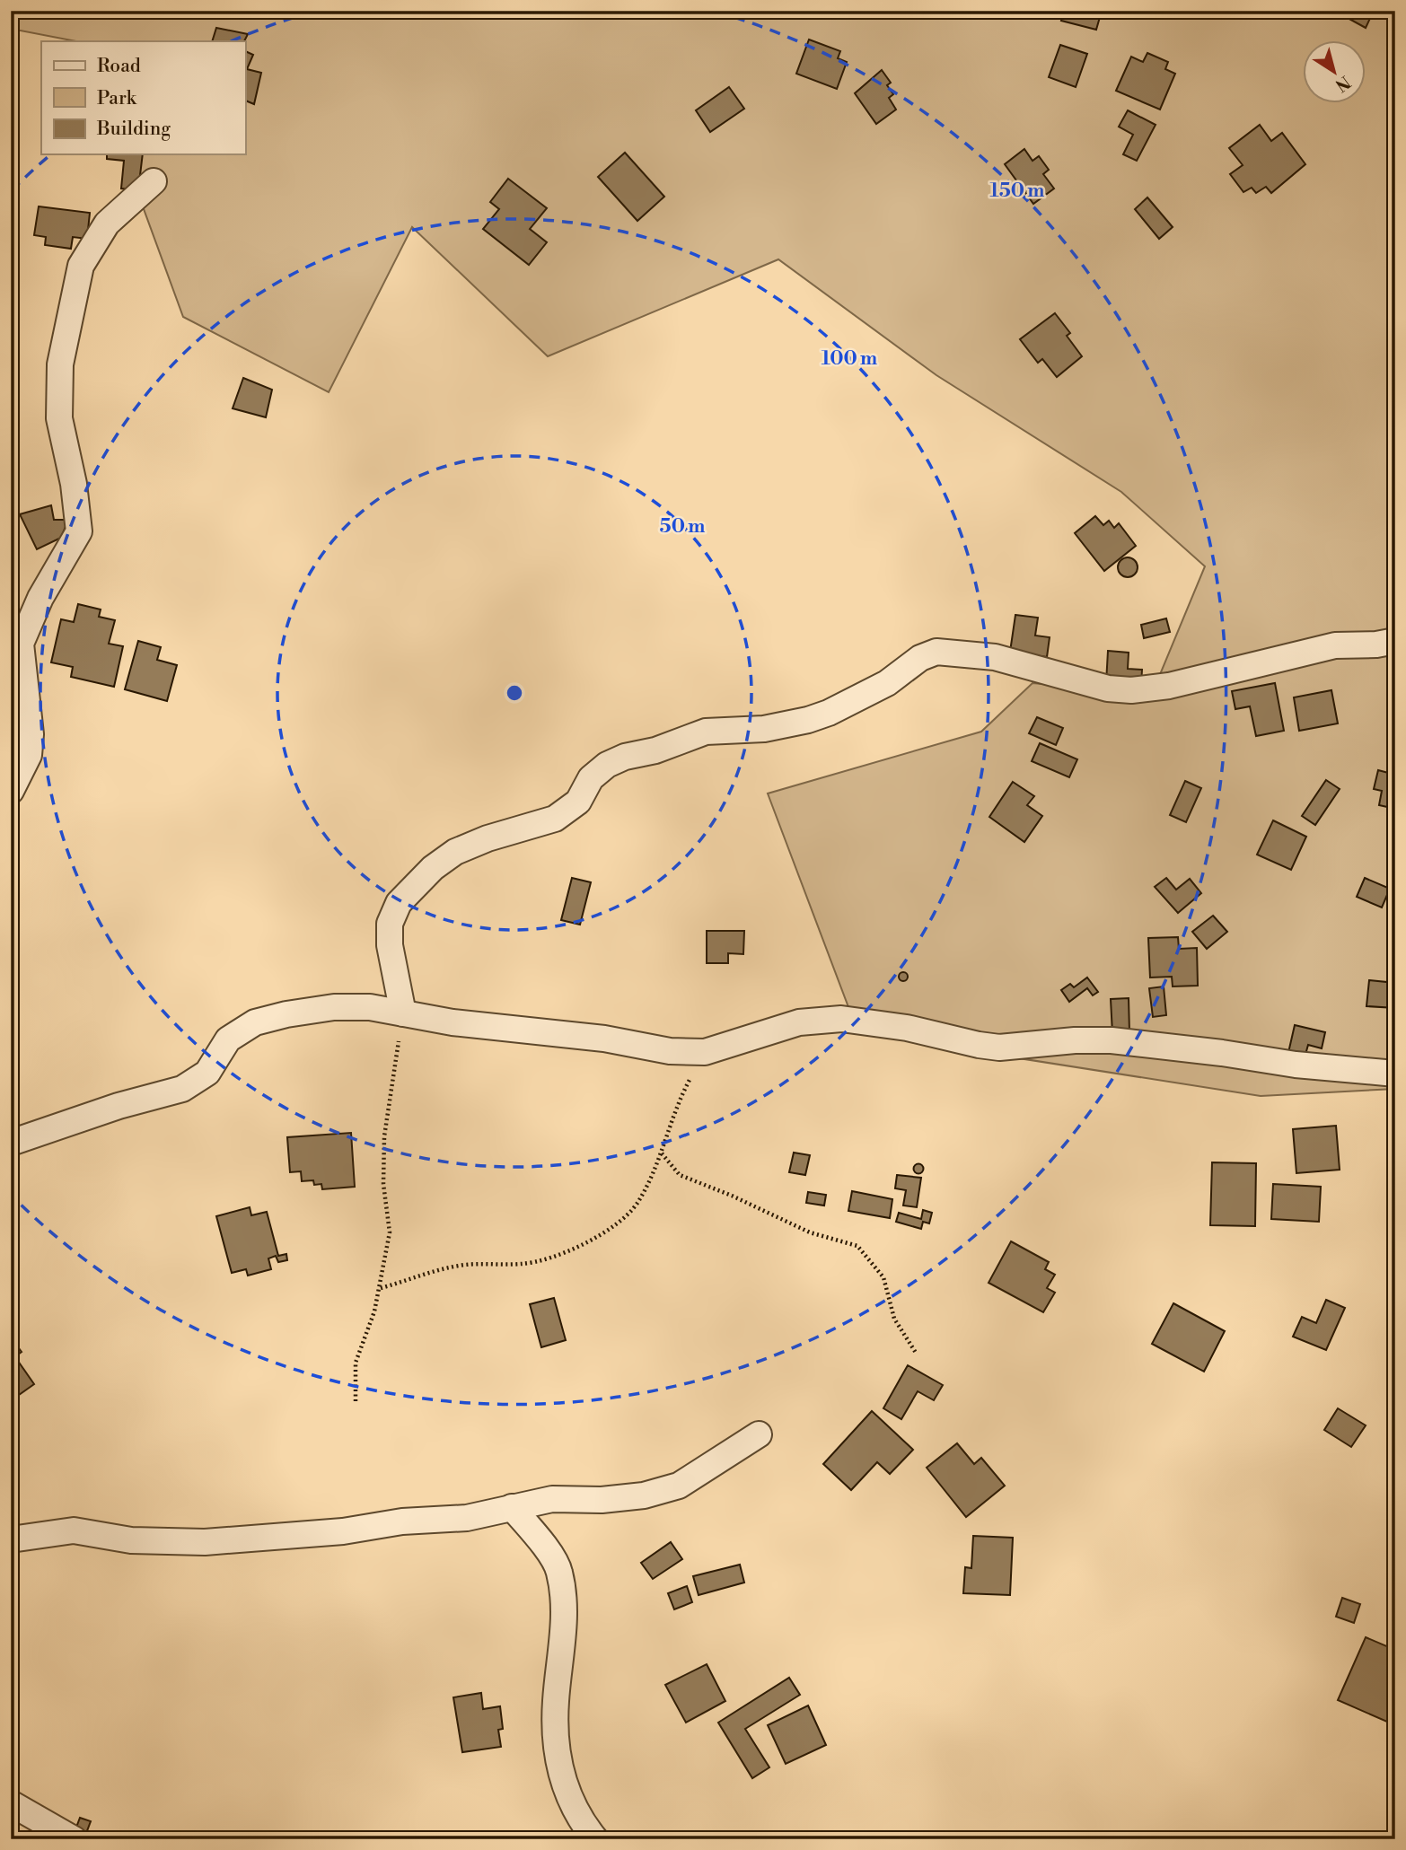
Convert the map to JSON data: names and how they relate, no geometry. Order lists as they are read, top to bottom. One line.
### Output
{"legend":["Road","Park","Building"],"north":"bottom right","rings":["150 m","100 m","50 m"]}
